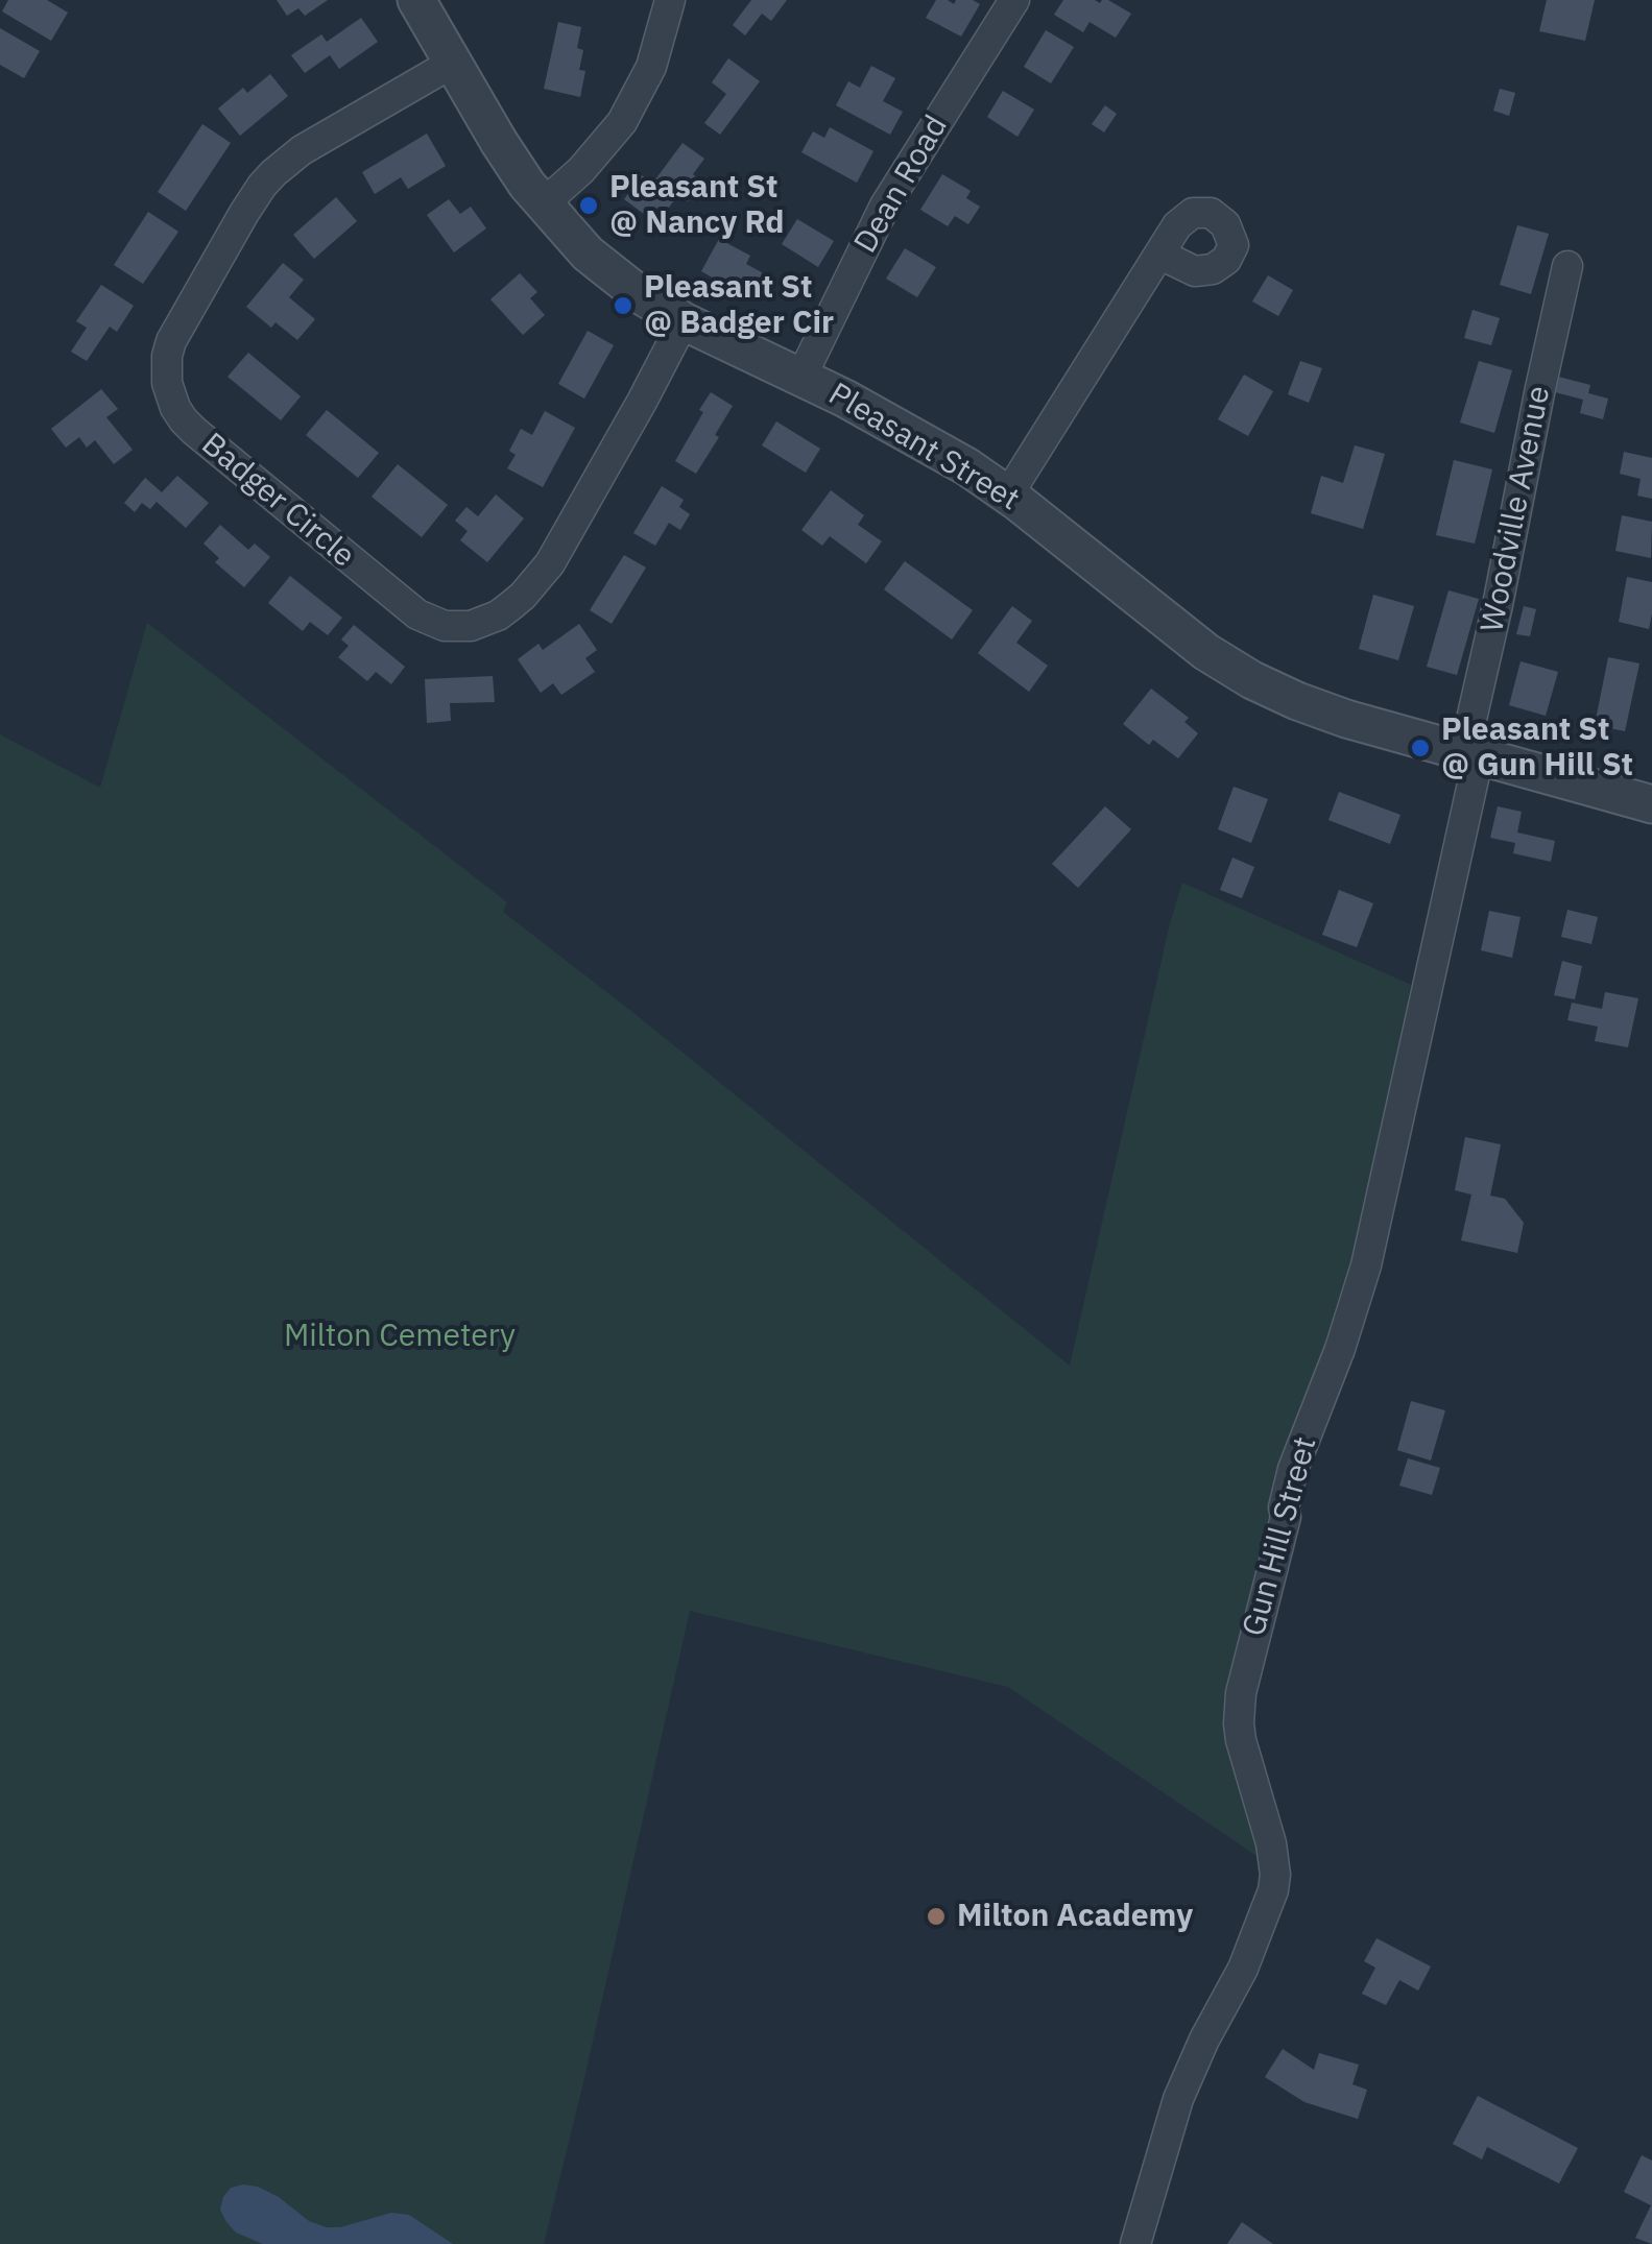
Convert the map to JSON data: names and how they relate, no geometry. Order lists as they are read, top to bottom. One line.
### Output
{"streets":{"street":["Dean Road","Pleasant Street","Badger Circle","Woodville Avenue","Gun Hill Street"]},"crossings":[["Dean Road","Pleasant Street"],["Pleasant Street","Badger Circle"],["Pleasant Street","Woodville Avenue"],["Pleasant Street","Gun Hill Street"],["Woodville Avenue","Gun Hill Street"]],"parks":["Milton Cemetery"],"places":["Pleasant St @ Nancy Rd","Pleasant St @ Badger Cir","Pleasant St @ Gun Hill St","Milton Academy"]}
